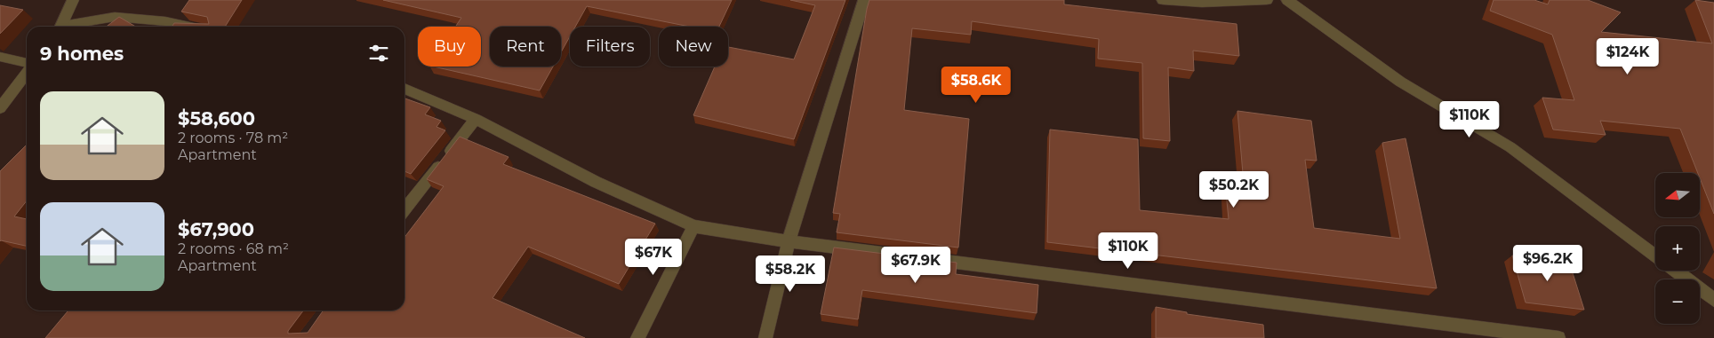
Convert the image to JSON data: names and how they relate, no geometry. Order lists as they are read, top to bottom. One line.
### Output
{"north":"left","page":{"chip":["Buy","Rent","Filters","New"],"heading":"9 homes","price":["$124K","$58.6K","$110K","$50.2K","$110K","$67K","$96.2K","$67.9K","$58.2K"],"list":[{"name":"$58,600","note":"2 rooms · 78 m² · Apartment"},{"name":"$67,900","note":"2 rooms · 68 m² · Apartment"}],"map_buttons":["+","−"]}}
